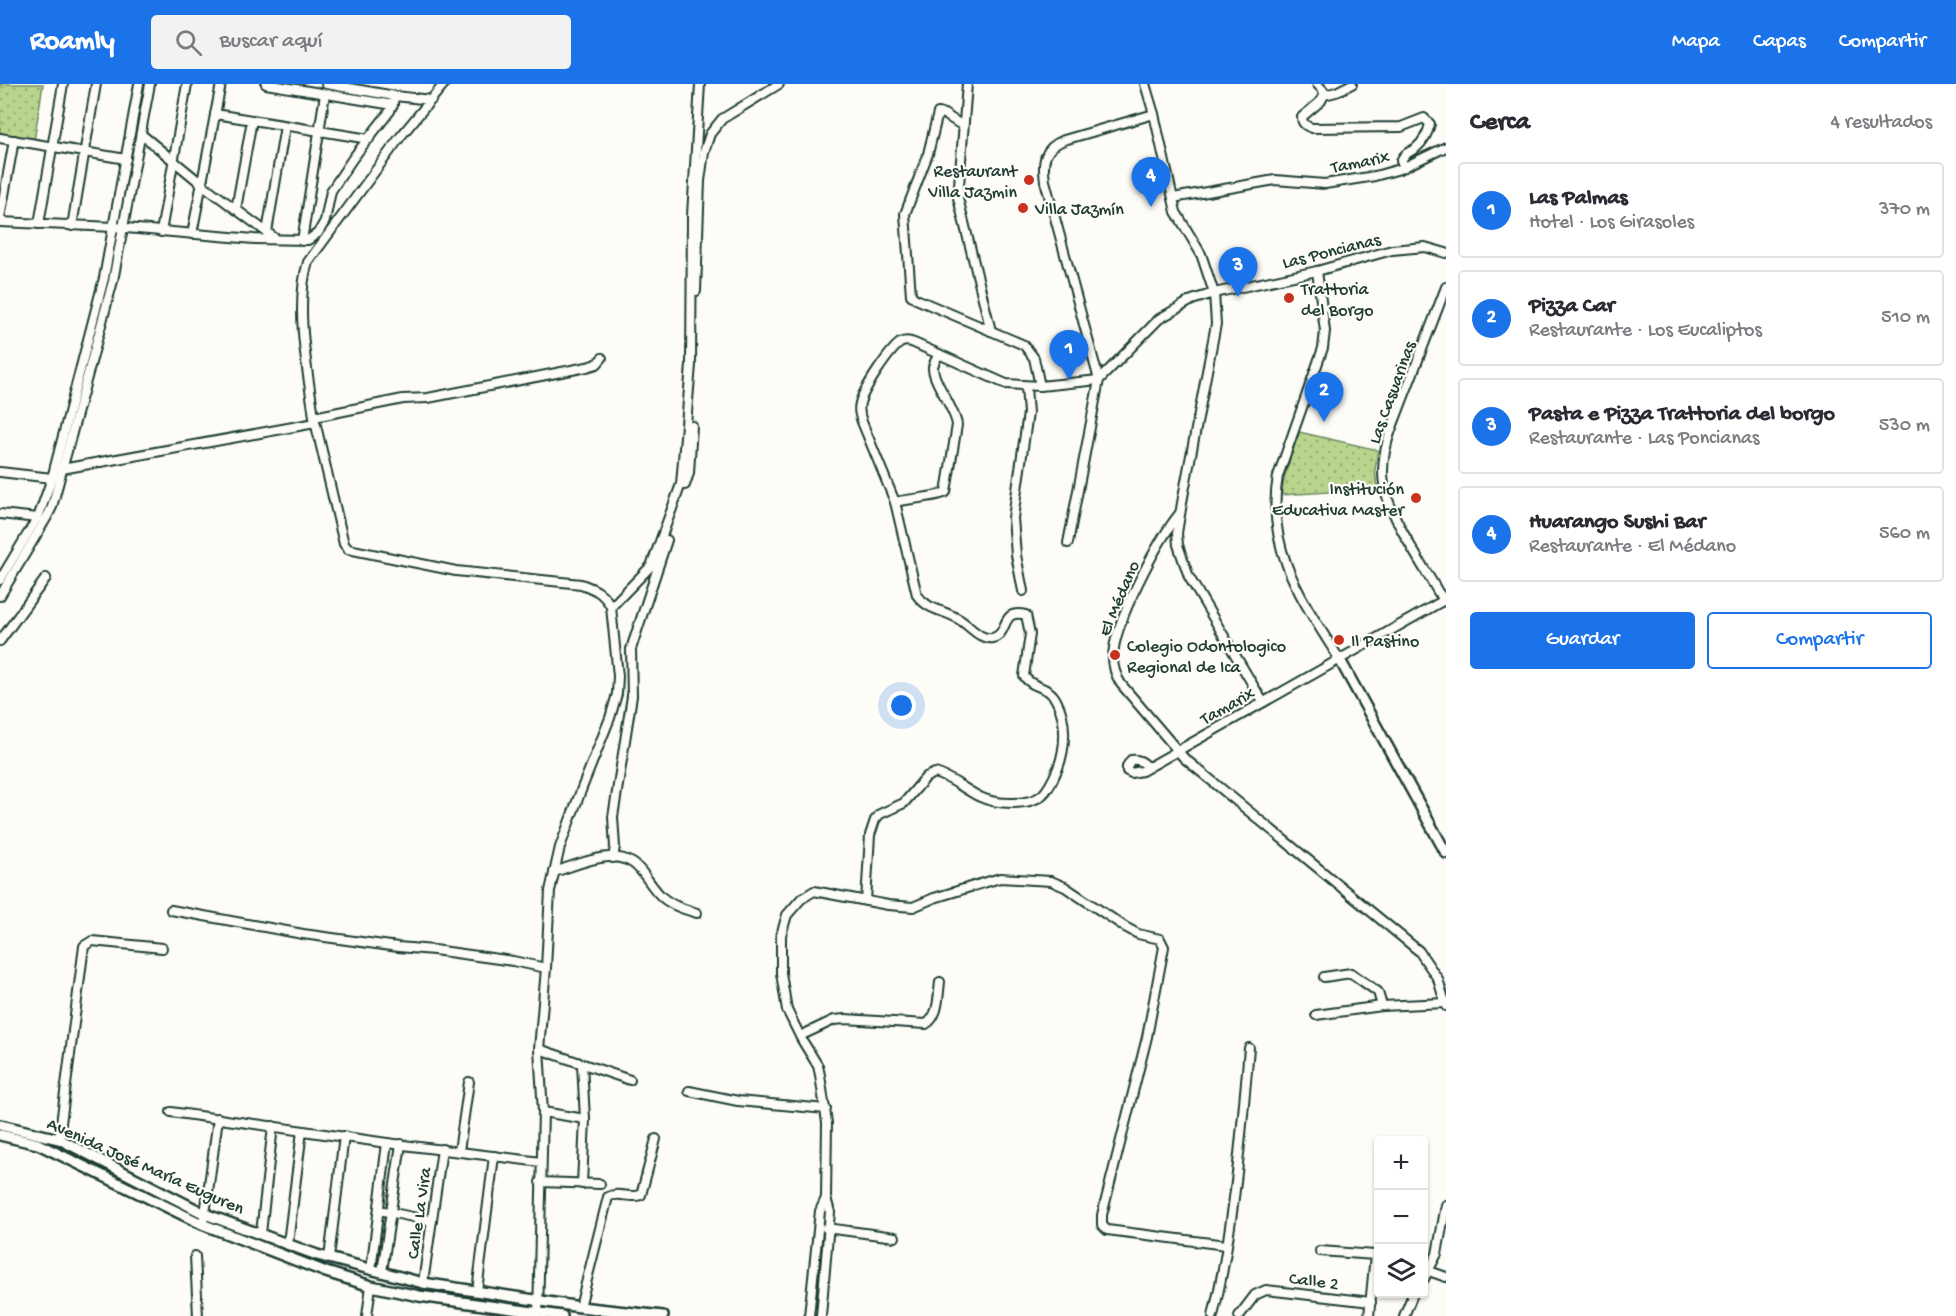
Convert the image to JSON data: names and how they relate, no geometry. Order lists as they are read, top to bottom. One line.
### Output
{"streets":{"street":["Tamarix","Las Poncianas","Las Casuarinas","El Médano","Avenida José María Euguren","Calle La Vira","Calle 2"]},"crossings":[["Tamarix","Las Casuarinas"],["Tamarix","El Médano"],["Las Poncianas","El Médano"],["Avenida José María Euguren","Calle La Vira"]],"places":["Restaurant Villa Jazmin","Villa Jazmín","Trattoria del Borgo","Institución Educativa Master","Il Pastino","Colegio Odontologico Regional de Ica"],"page":{"header":"Roamly","search":"Buscar aquí","nav":["Mapa","Capas","Compartir"],"heading":["Cerca","4 resultados"],"pins":["4","3","1","2"],"list":[{"mark":"1","name":"Las Palmas","note":"Hotel · Los Girasoles","value":"370 m"},{"mark":"2","name":"Pizza Car","note":"Restaurante · Los Eucaliptos","value":"510 m"},{"mark":"3","name":"Pasta e Pizza Trattoria del borgo","note":"Restaurante · Las Poncianas","value":"530 m"},{"mark":"4","name":"Huarango Sushi Bar","note":"Restaurante · El Médano","value":"560 m"}],"buttons":["Guardar","Compartir"],"map_buttons":["+","−"]}}
